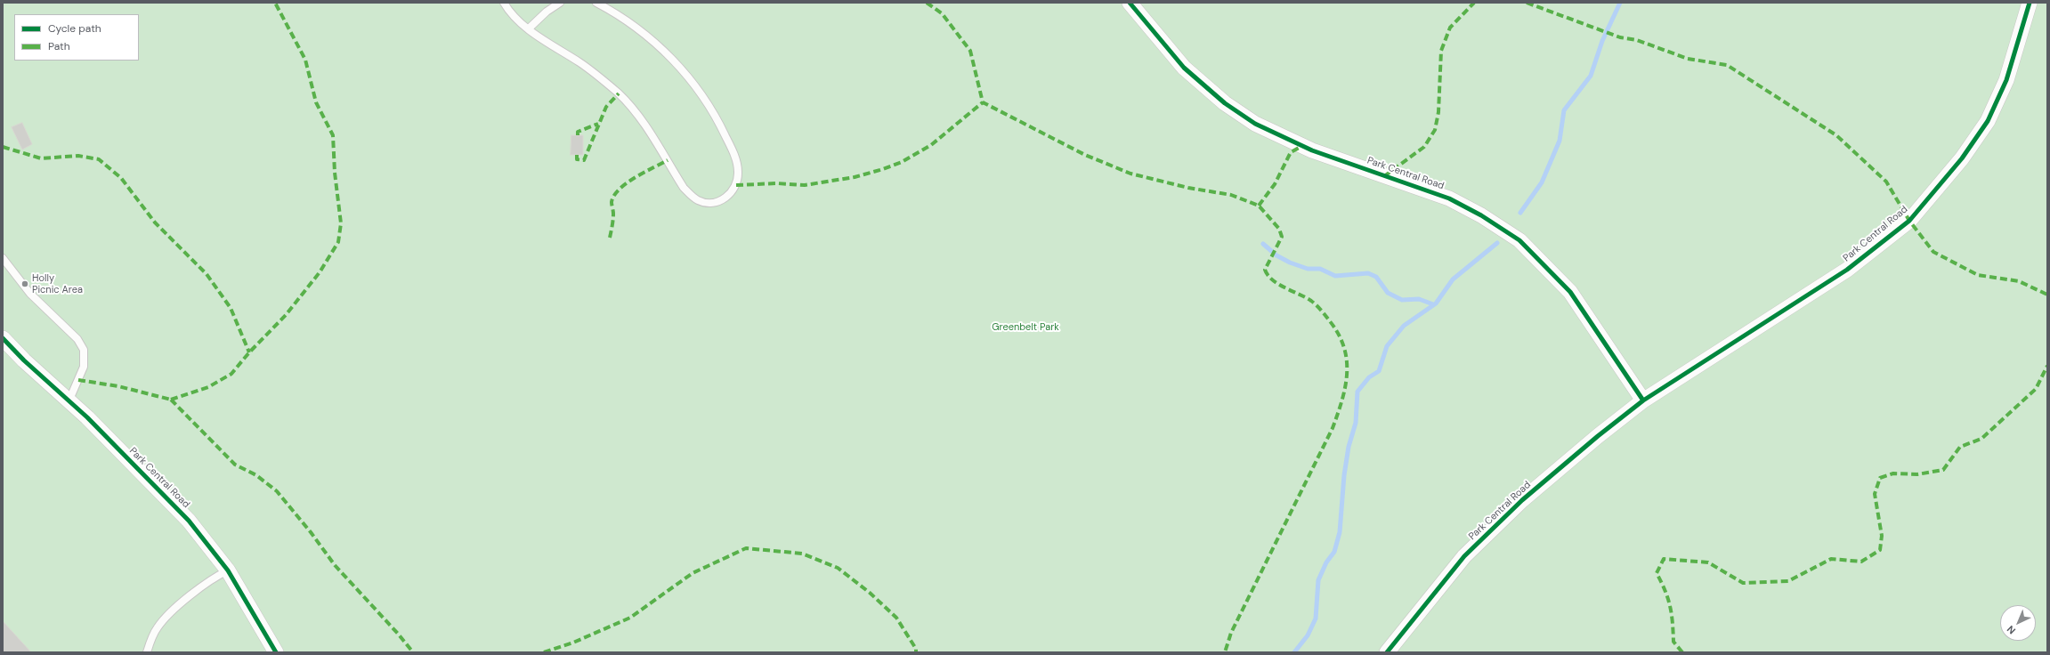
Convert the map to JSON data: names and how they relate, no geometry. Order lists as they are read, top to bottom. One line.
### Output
{"streets":{"street":["Park Central Road"]},"parks":["Greenbelt Park"],"places":["Holly Picnic Area"],"legend":["Cycle path","Path"],"north":"bottom left"}
